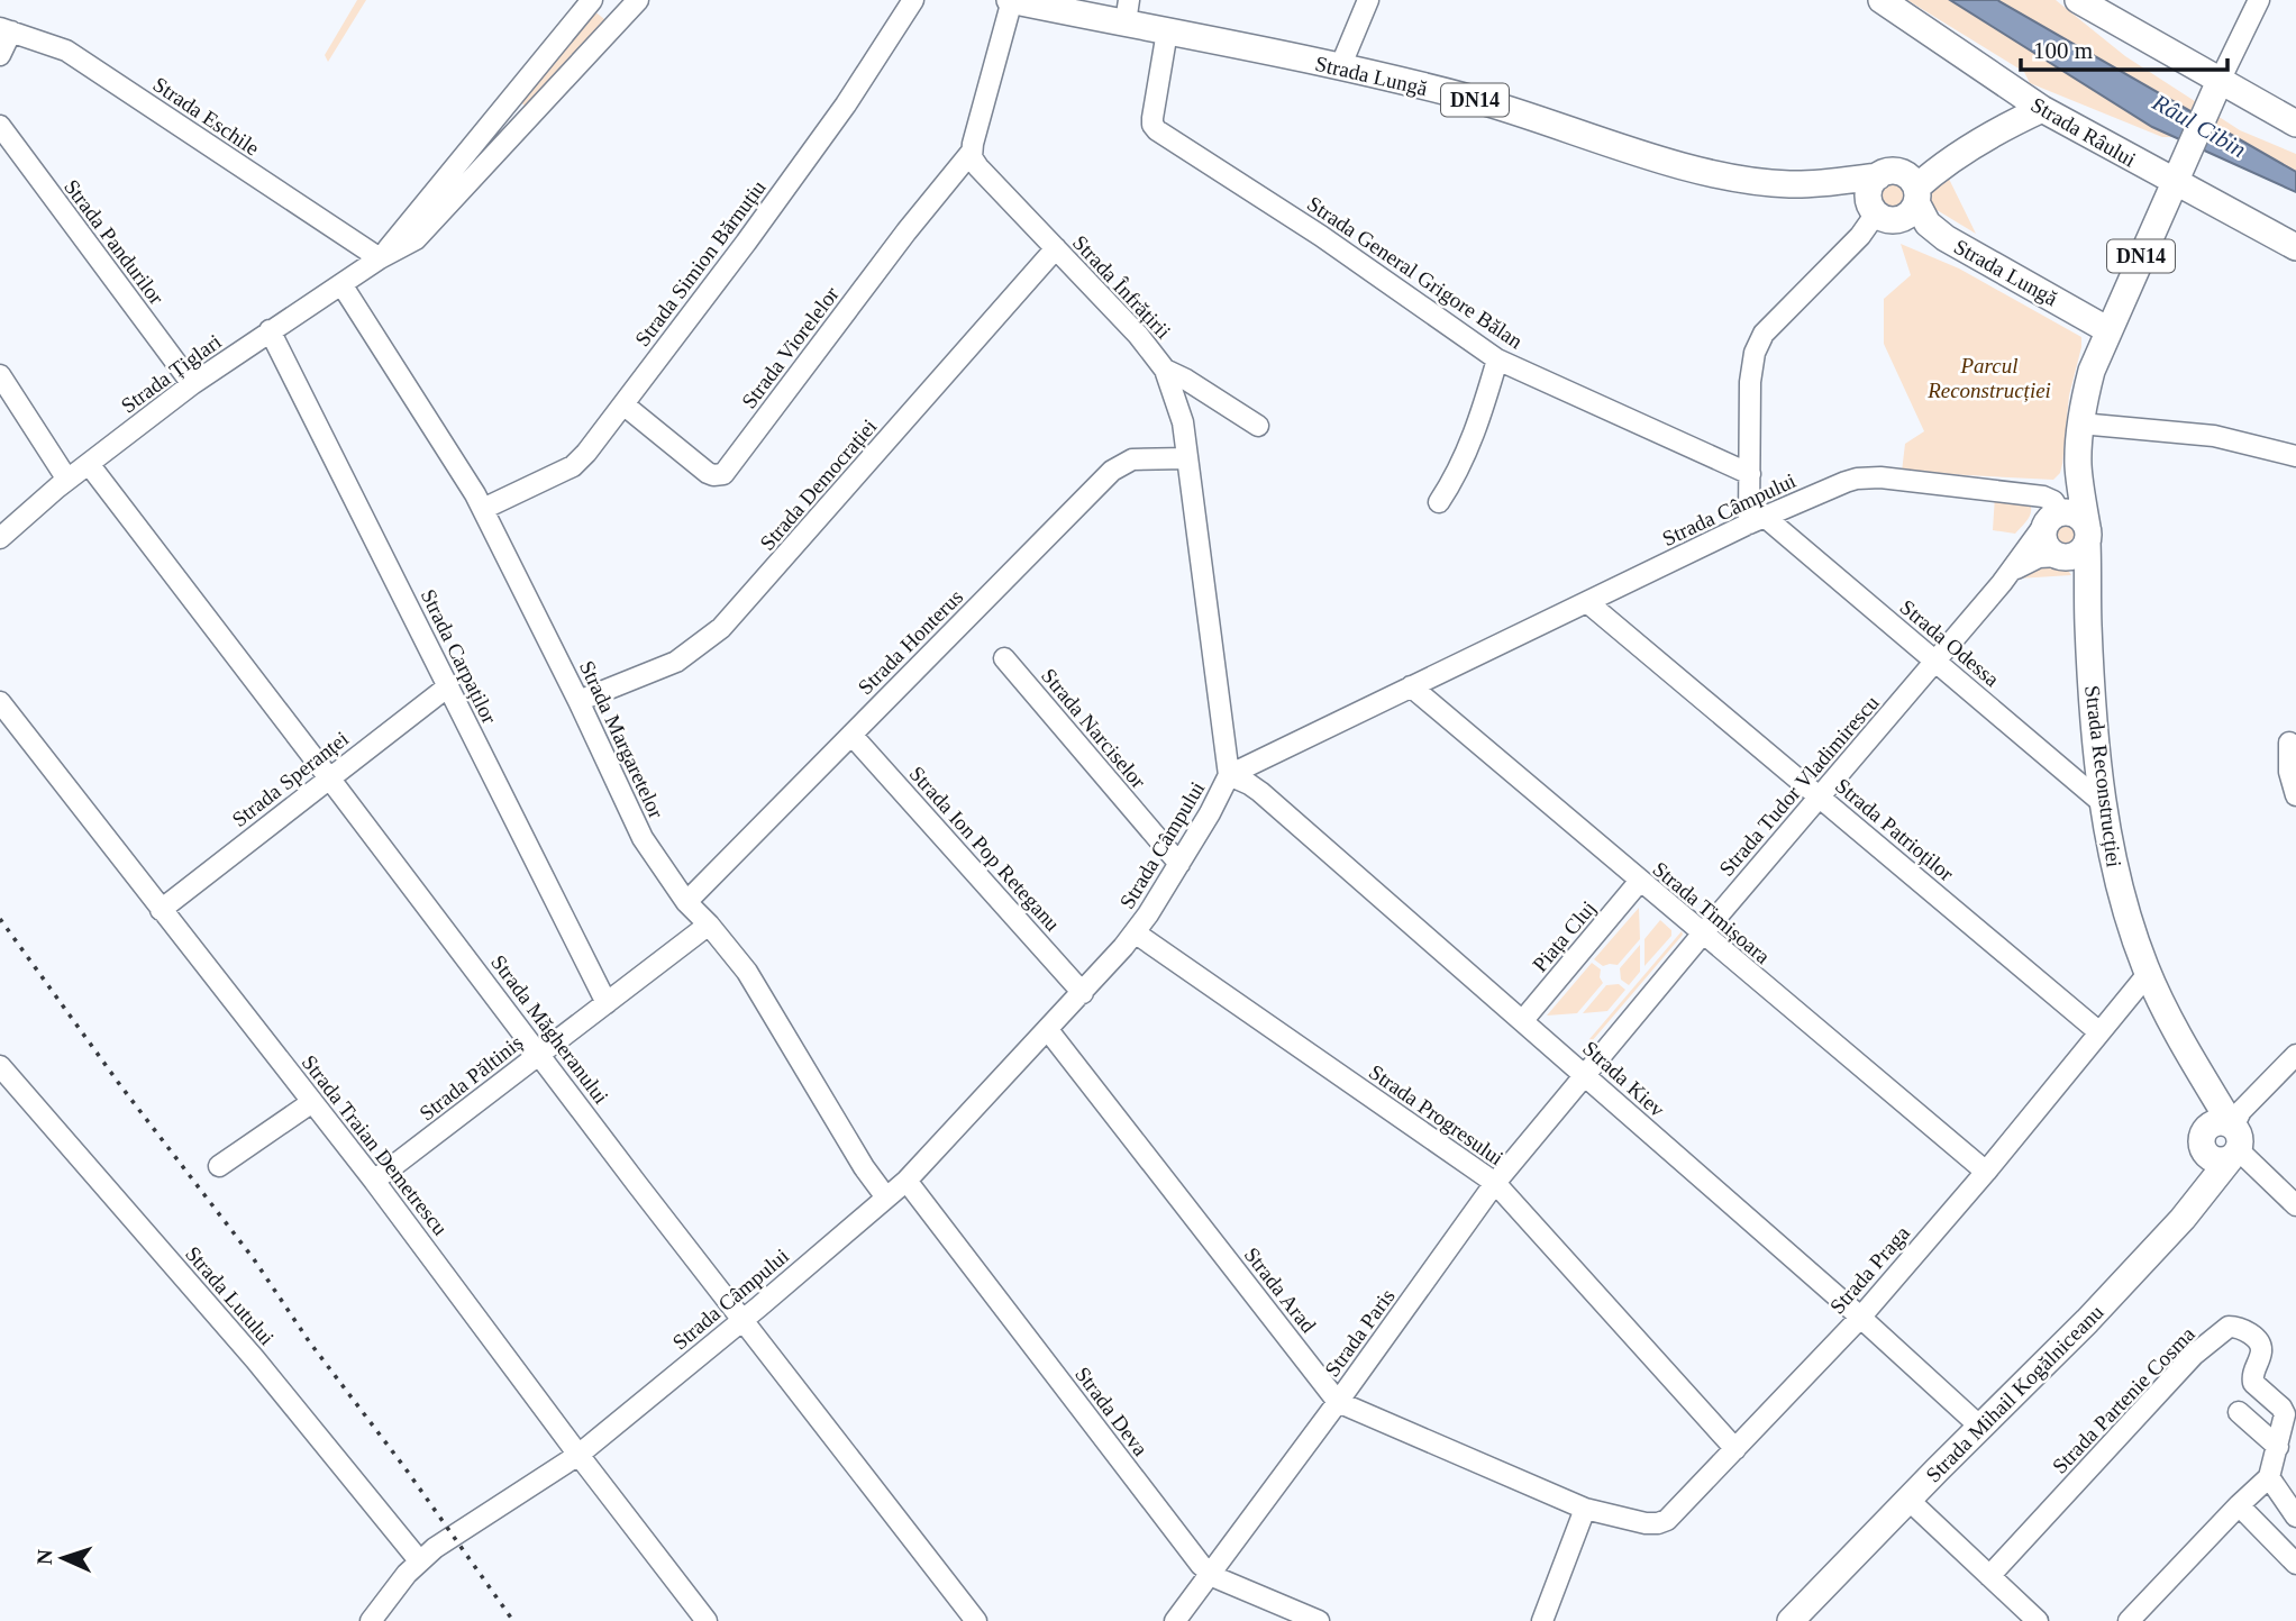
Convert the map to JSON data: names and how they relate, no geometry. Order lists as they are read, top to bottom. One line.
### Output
{"streets":{"main road":["Strada Lungă","DN14","Strada Râului","Strada Reconstrucției","Strada Mihail Kogălniceanu"],"street":["Strada Eschile","Strada Pandurilor","Strada Simion Bărnuțiu","Strada General Grigore Bălan","Strada Înfrățirii","Strada Viorelelor","Strada Țiglari","Strada Democrației","Strada Câmpului","Strada Honterus","Strada Odessa","Strada Carpaților","Strada Narciselor","Strada Margaretelor","Strada Speranței","Strada Tudor Vladimirescu","Strada Patrioților","Strada Ion Pop Reteganu","Strada Timișoara","Piața Cluj","Strada Măgheranului","Strada Păltiniș","Strada Kiev","Strada Progresului","Strada Traian Demetrescu","Strada Praga","Strada Arad","Strada Lutului","Strada Paris","Strada Partenie Cosma","Strada Deva"]},"crossings":[["Strada Lungă","DN14"],["Strada Lungă","Strada Râului"],["Strada Lungă","Strada General Grigore Bălan"],["DN14","Strada Râului"],["Strada Eschile","Strada Țiglari"],["Strada Pandurilor","Strada Țiglari"],["Strada Simion Bărnuțiu","Strada Viorelelor"],["Strada Simion Bărnuțiu","Strada Margaretelor"],["Strada Înfrățirii","Strada Viorelelor"],["Strada Înfrățirii","Strada Democrației"],["Strada Înfrățirii","Strada Câmpului"],["Strada Înfrățirii","Strada Honterus"],["Strada Înfrățirii","Strada Kiev"],["Strada Țiglari","Strada Carpaților"],["Strada Țiglari","Strada Margaretelor"],["Strada Țiglari","Strada Măgheranului"],["Strada Democrației","Strada Margaretelor"],["Strada Câmpului","Strada Odessa"],["Strada Câmpului","Strada Narciselor"],["Strada Câmpului","Strada Margaretelor"],["Strada Câmpului","Strada Tudor Vladimirescu"],["Strada Câmpului","Strada Patrioților"],["Strada Câmpului","Strada Ion Pop Reteganu"],["Strada Câmpului","Strada Timișoara"],["Strada Câmpului","Strada Măgheranului"],["Strada Câmpului","Strada Kiev"],["Strada Câmpului","Strada Progresului"],["Strada Câmpului","Strada Traian Demetrescu"],["Strada Câmpului","Strada Arad"],["Strada Câmpului","Strada Lutului"],["Strada Câmpului","Strada Deva"],["Strada Honterus","Strada Margaretelor"],["Strada Honterus","Strada Ion Pop Reteganu"],["Strada Odessa","Strada Reconstrucției"],["Strada Odessa","Strada Tudor Vladimirescu"],["Strada Carpaților","Strada Speranței"],["Strada Carpaților","Strada Păltiniș"],["Strada Margaretelor","Strada Păltiniș"],["Strada Reconstrucției","Strada Praga"],["Strada Reconstrucției","Strada Mihail Kogălniceanu"],["Strada Speranței","Strada Măgheranului"],["Strada Speranței","Strada Traian Demetrescu"],["Strada Tudor Vladimirescu","Strada Patrioților"],["Strada Tudor Vladimirescu","Strada Timișoara"],["Strada Tudor Vladimirescu","Strada Kiev"],["Strada Tudor Vladimirescu","Strada Paris"],["Strada Patrioților","Strada Praga"],["Strada Timișoara","Piața Cluj"],["Strada Timișoara","Strada Praga"],["Piața Cluj","Strada Kiev"],["Strada Măgheranului","Strada Păltiniș"],["Strada Păltiniș","Strada Traian Demetrescu"],["Strada Kiev","Strada Praga"],["Strada Kiev","Strada Paris"],["Strada Kiev","Strada Mihail Kogălniceanu"],["Strada Progresului","Strada Praga"],["Strada Progresului","Strada Paris"],["Strada Praga","Strada Arad"],["Strada Arad","Strada Paris"],["Strada Paris","Strada Deva"]],"water":["Râul Cibin"],"parks":["Parcul Reconstrucției"],"scale_bar":"100 m","north":"left"}
